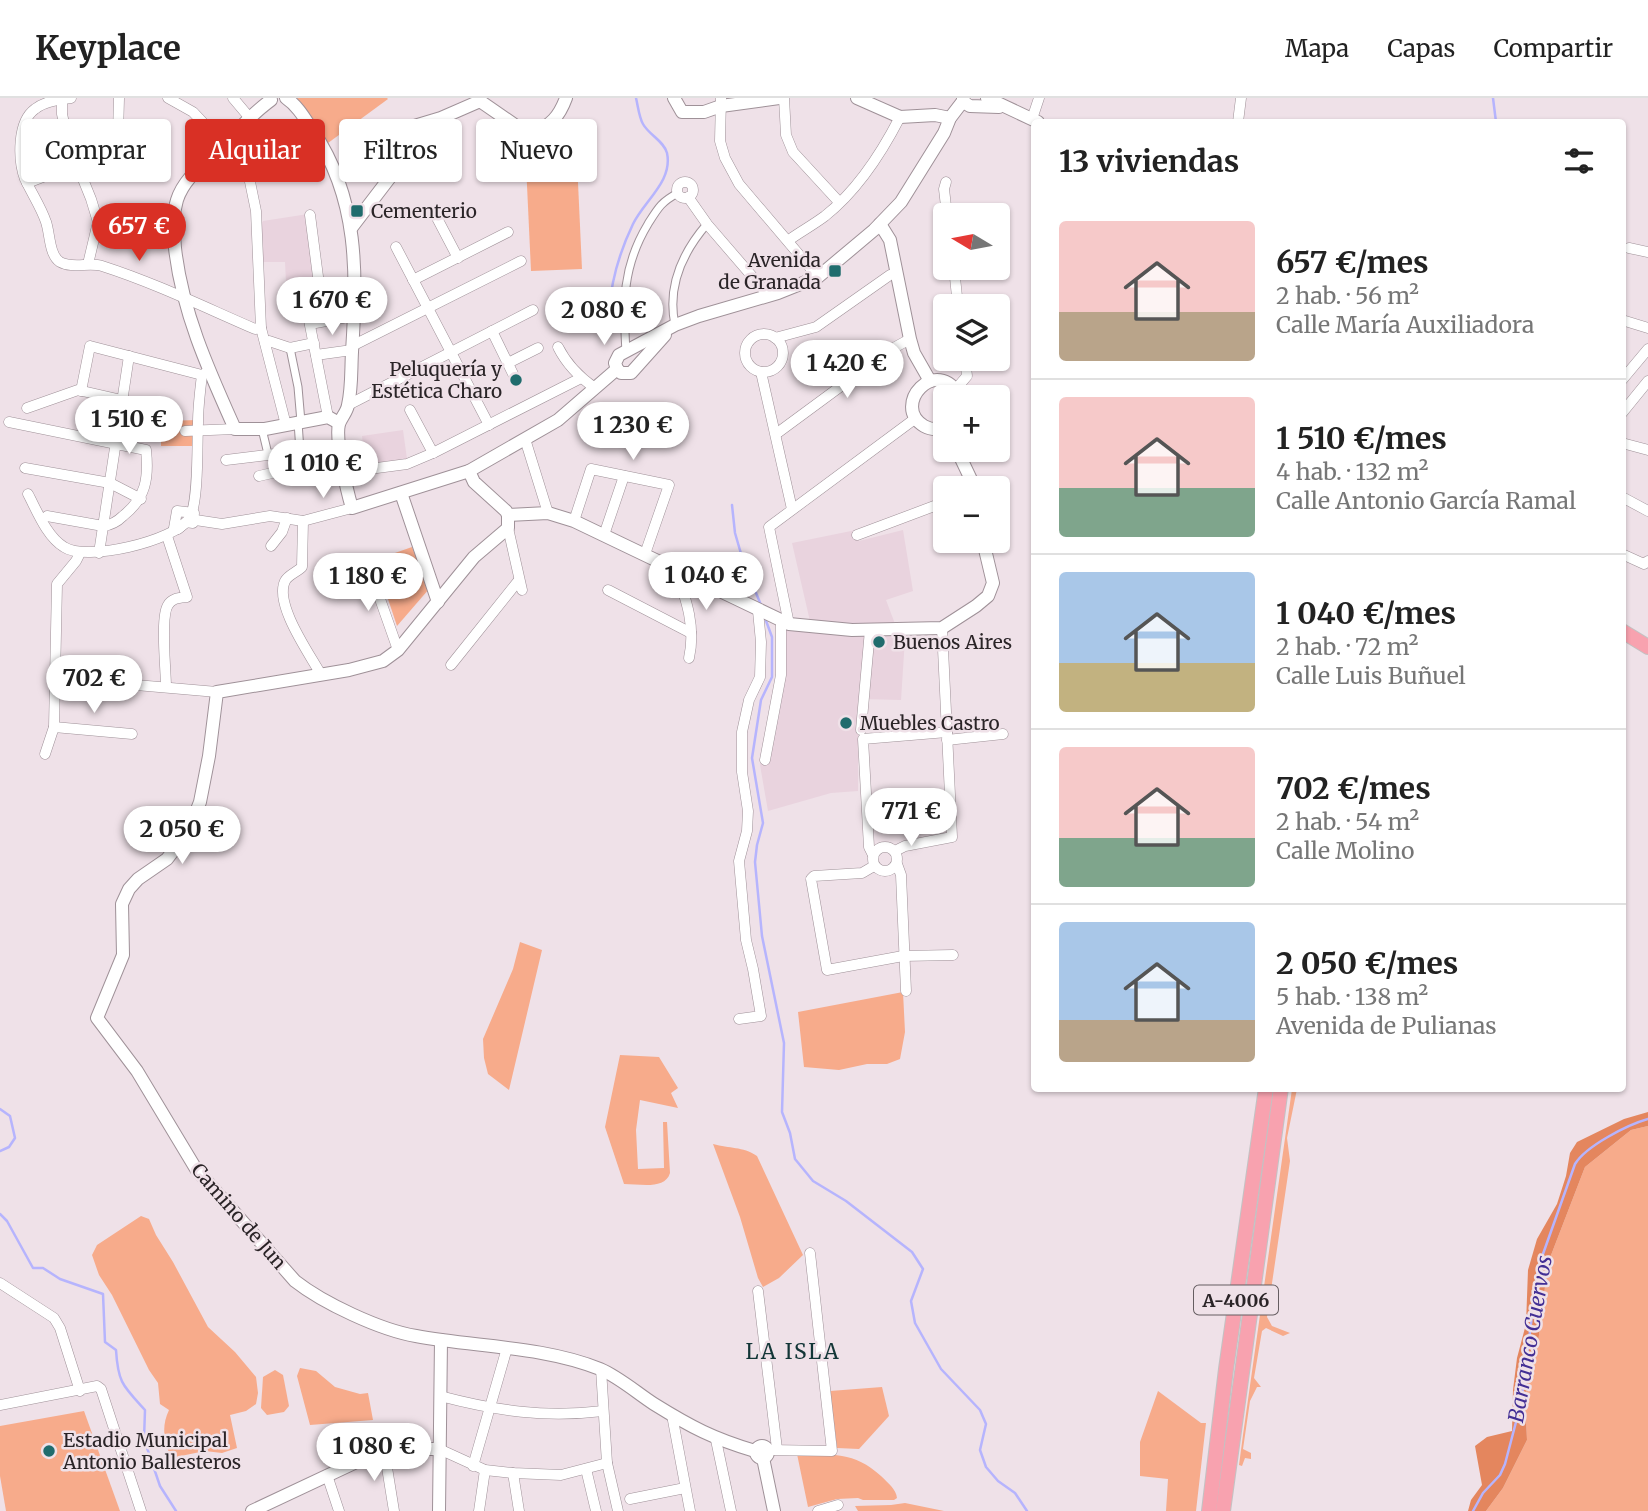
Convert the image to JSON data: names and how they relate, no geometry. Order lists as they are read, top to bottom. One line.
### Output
{"streets":{"main road":["A-4006"],"street":["Camino de Jun"]},"districts":["LA ISLA"],"water":["Barranco Cuervos"],"places":{"transit":["Cementerio","Avenida de Granada"],"other":["Peluquería y Estética Charo","Buenos Aires","Muebles Castro","Estadio Municipal Antonio Ballesteros"]},"north":"left","page":{"header":"Keyplace","nav":["Mapa","Capas","Compartir"],"chip":["Comprar","Alquilar","Filtros","Nuevo"],"heading":"13 viviendas","map_buttons":["+","−"],"price":["657 €","1 670 €","2 080 €","1 420 €","1 510 €","1 230 €","1 010 €","1 040 €","1 180 €","702 €","771 €","2 050 €","1 080 €"],"list":[{"name":"657 €/mes","note":"2 hab. · 56 m² · Calle María Auxiliadora"},{"name":"1 510 €/mes","note":"4 hab. · 132 m² · Calle Antonio García Ramal"},{"name":"1 040 €/mes","note":"2 hab. · 72 m² · Calle Luis Buñuel"},{"name":"702 €/mes","note":"2 hab. · 54 m² · Calle Molino"},{"name":"2 050 €/mes","note":"5 hab. · 138 m² · Avenida de Pulianas"}]}}
